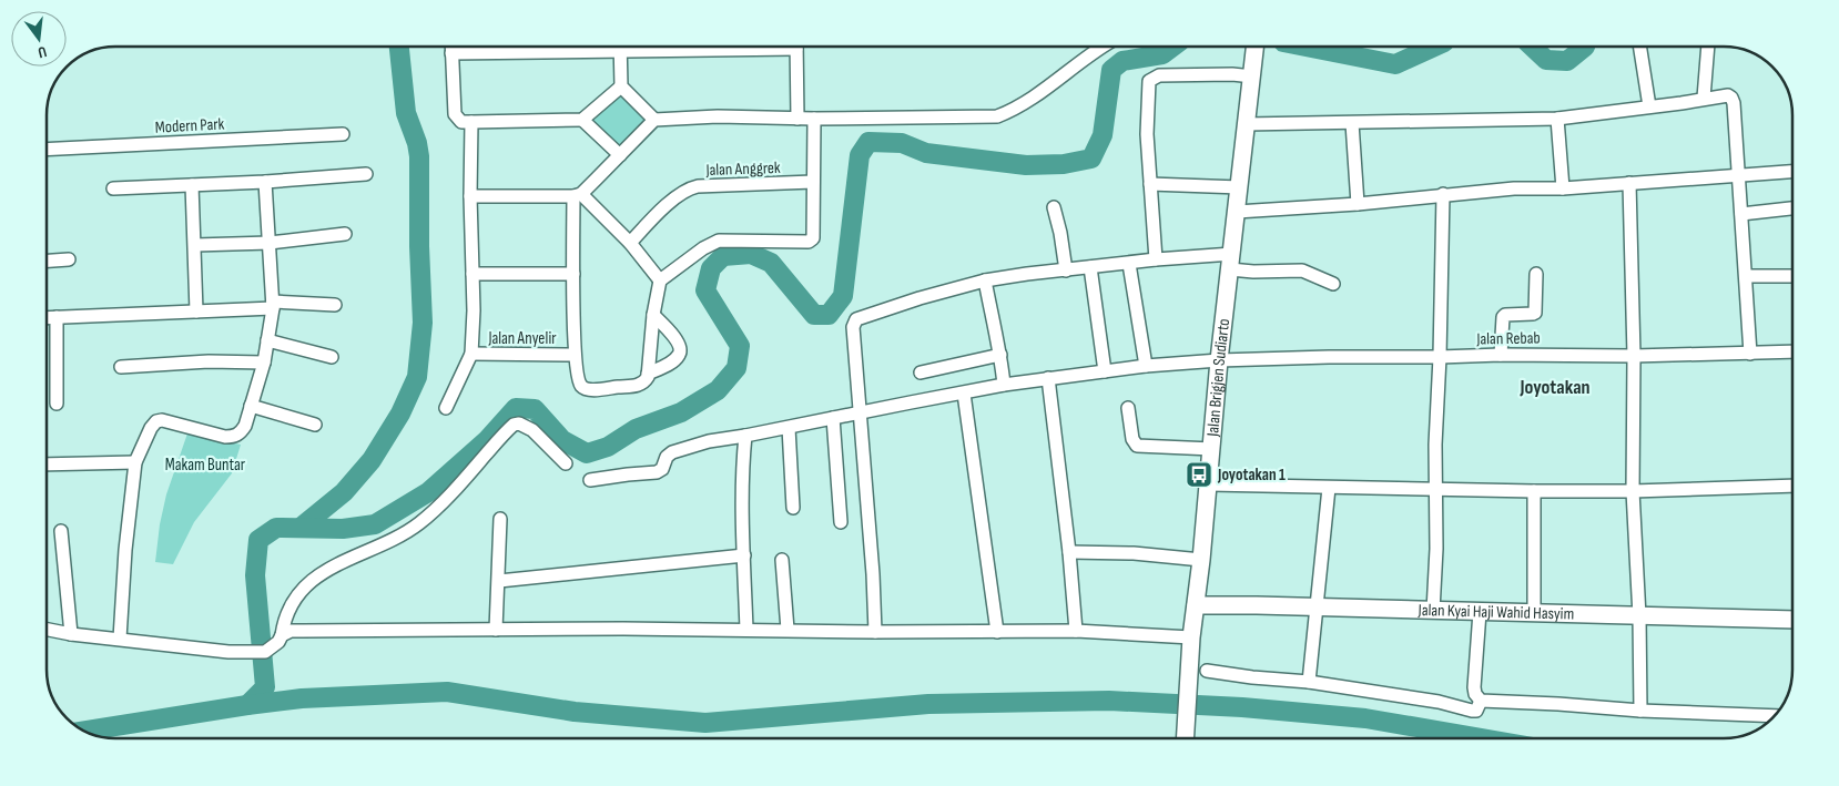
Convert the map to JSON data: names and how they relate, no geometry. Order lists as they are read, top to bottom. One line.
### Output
{"streets":{"main road":["Jalan Brigjen Sudiarto","Jalan Kyai Haji Wahid Hasyim"],"street":["Modern Park","Jalan Anggrek","Jalan Anyelir","Jalan Rebab"]},"crossings":[["Jalan Rebab","Jalan Brigjen Sudiarto"],["Jalan Brigjen Sudiarto","Jalan Kyai Haji Wahid Hasyim"]],"districts":["Joyotakan"],"parks":["Makam Buntar"],"places":{"bus stop":["Joyotakan 1"]},"north":"bottom"}
